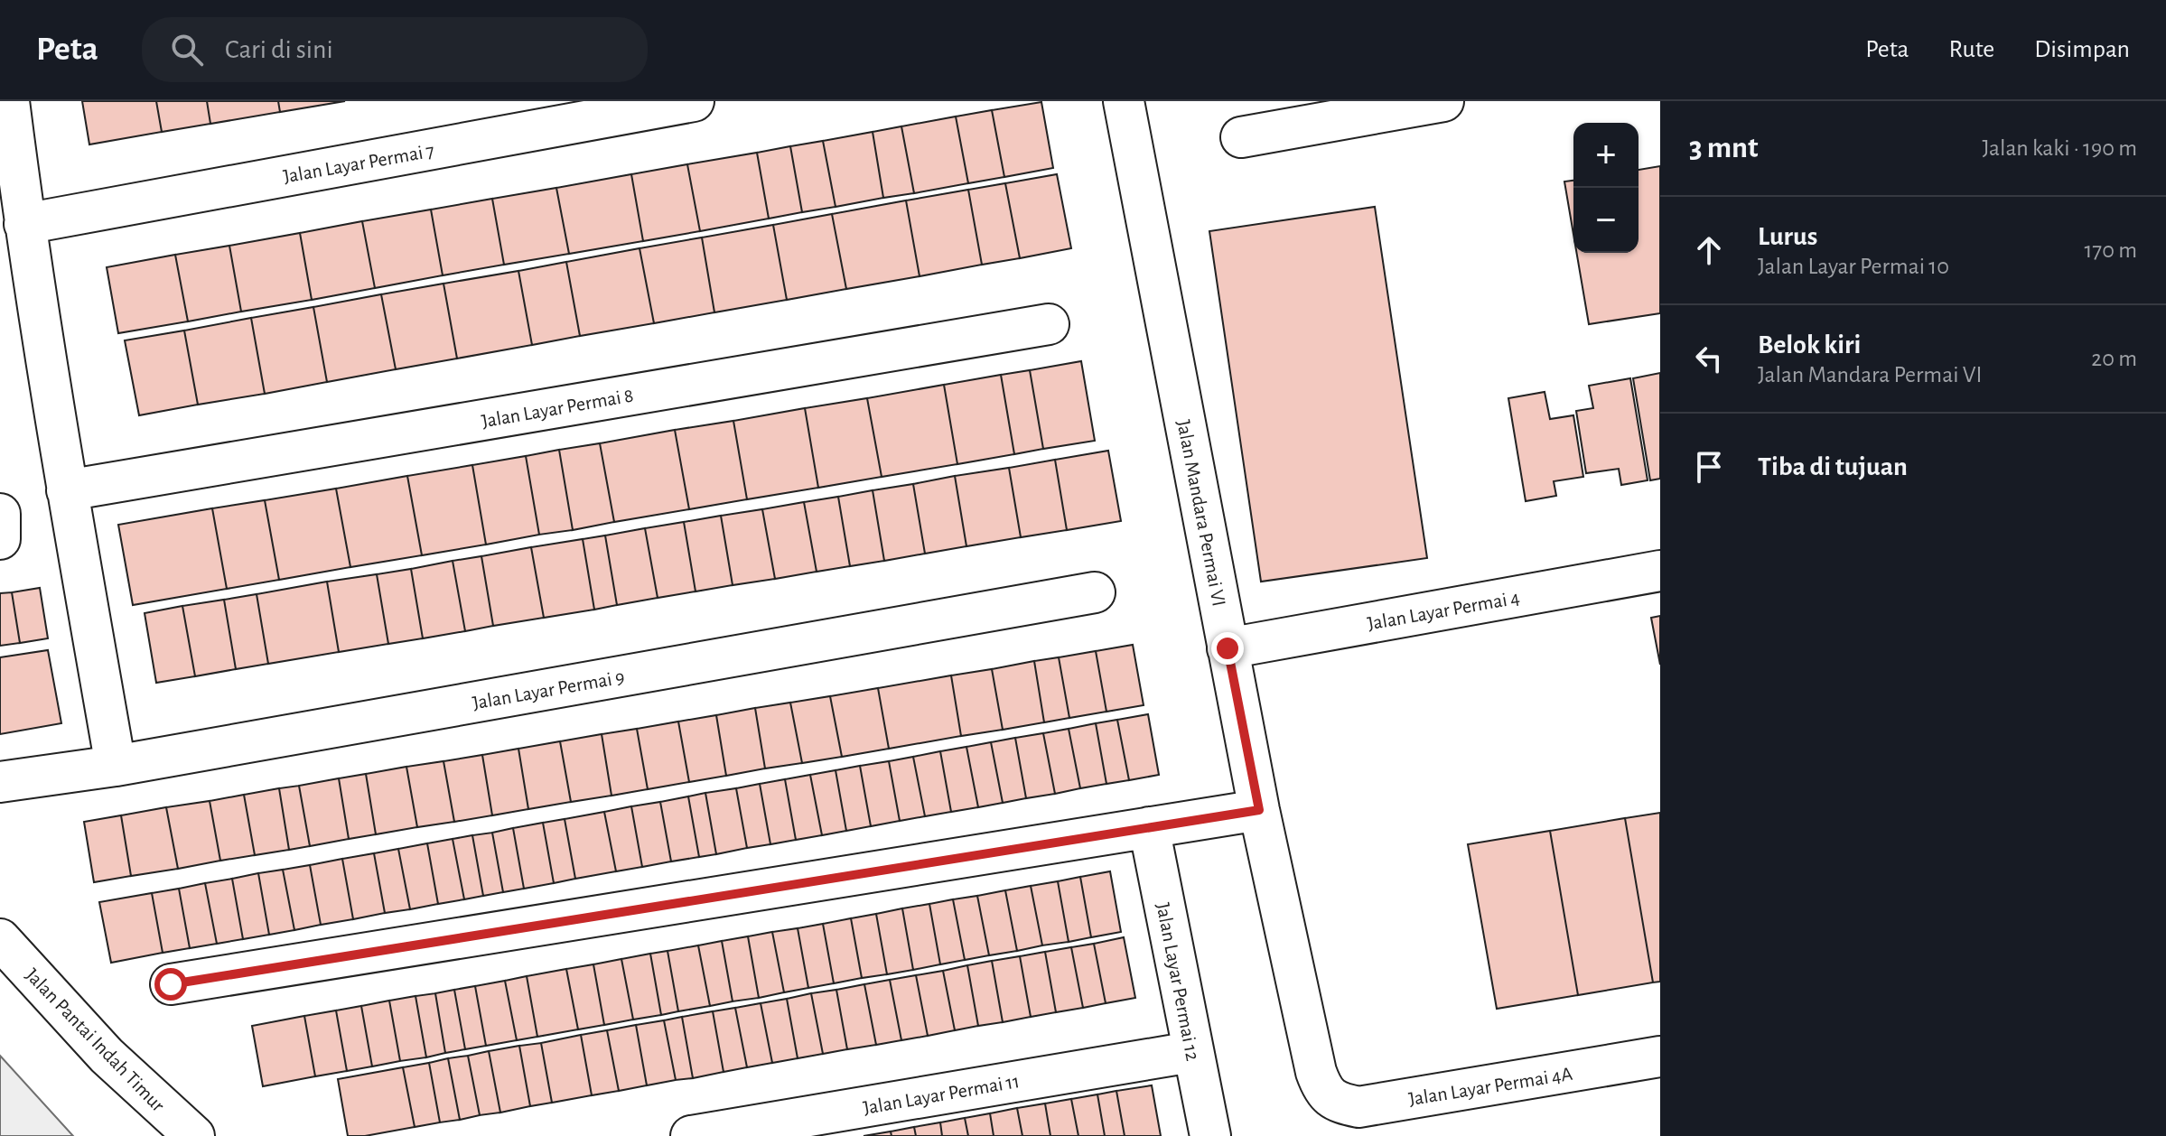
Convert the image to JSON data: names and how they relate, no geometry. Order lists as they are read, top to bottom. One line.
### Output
{"streets":{"street":["Jalan Layar Permai 7","Jalan Layar Permai 8","Jalan Mandara Permai VI","Jalan Layar Permai 4","Jalan Layar Permai 9","Jalan Layar Permai 12","Jalan Pantai Indah Timur","Jalan Layar Permai 4A","Jalan Layar Permai 11"]},"crossings":[["Jalan Mandara Permai VI","Jalan Layar Permai 4"],["Jalan Mandara Permai VI","Jalan Layar Permai 4A"],["Jalan Layar Permai 12","Jalan Layar Permai 11"]],"page":{"header":"Peta","search":"Cari di sini","nav":["Peta","Rute","Disimpan"],"heading":["3 mnt","Jalan kaki · 190 m"],"map_buttons":["+","−"],"list":[["Lurus","Jalan Layar Permai 10","170 m"],["Belok kiri","Jalan Mandara Permai VI","20 m"],"Tiba di tujuan"]}}
